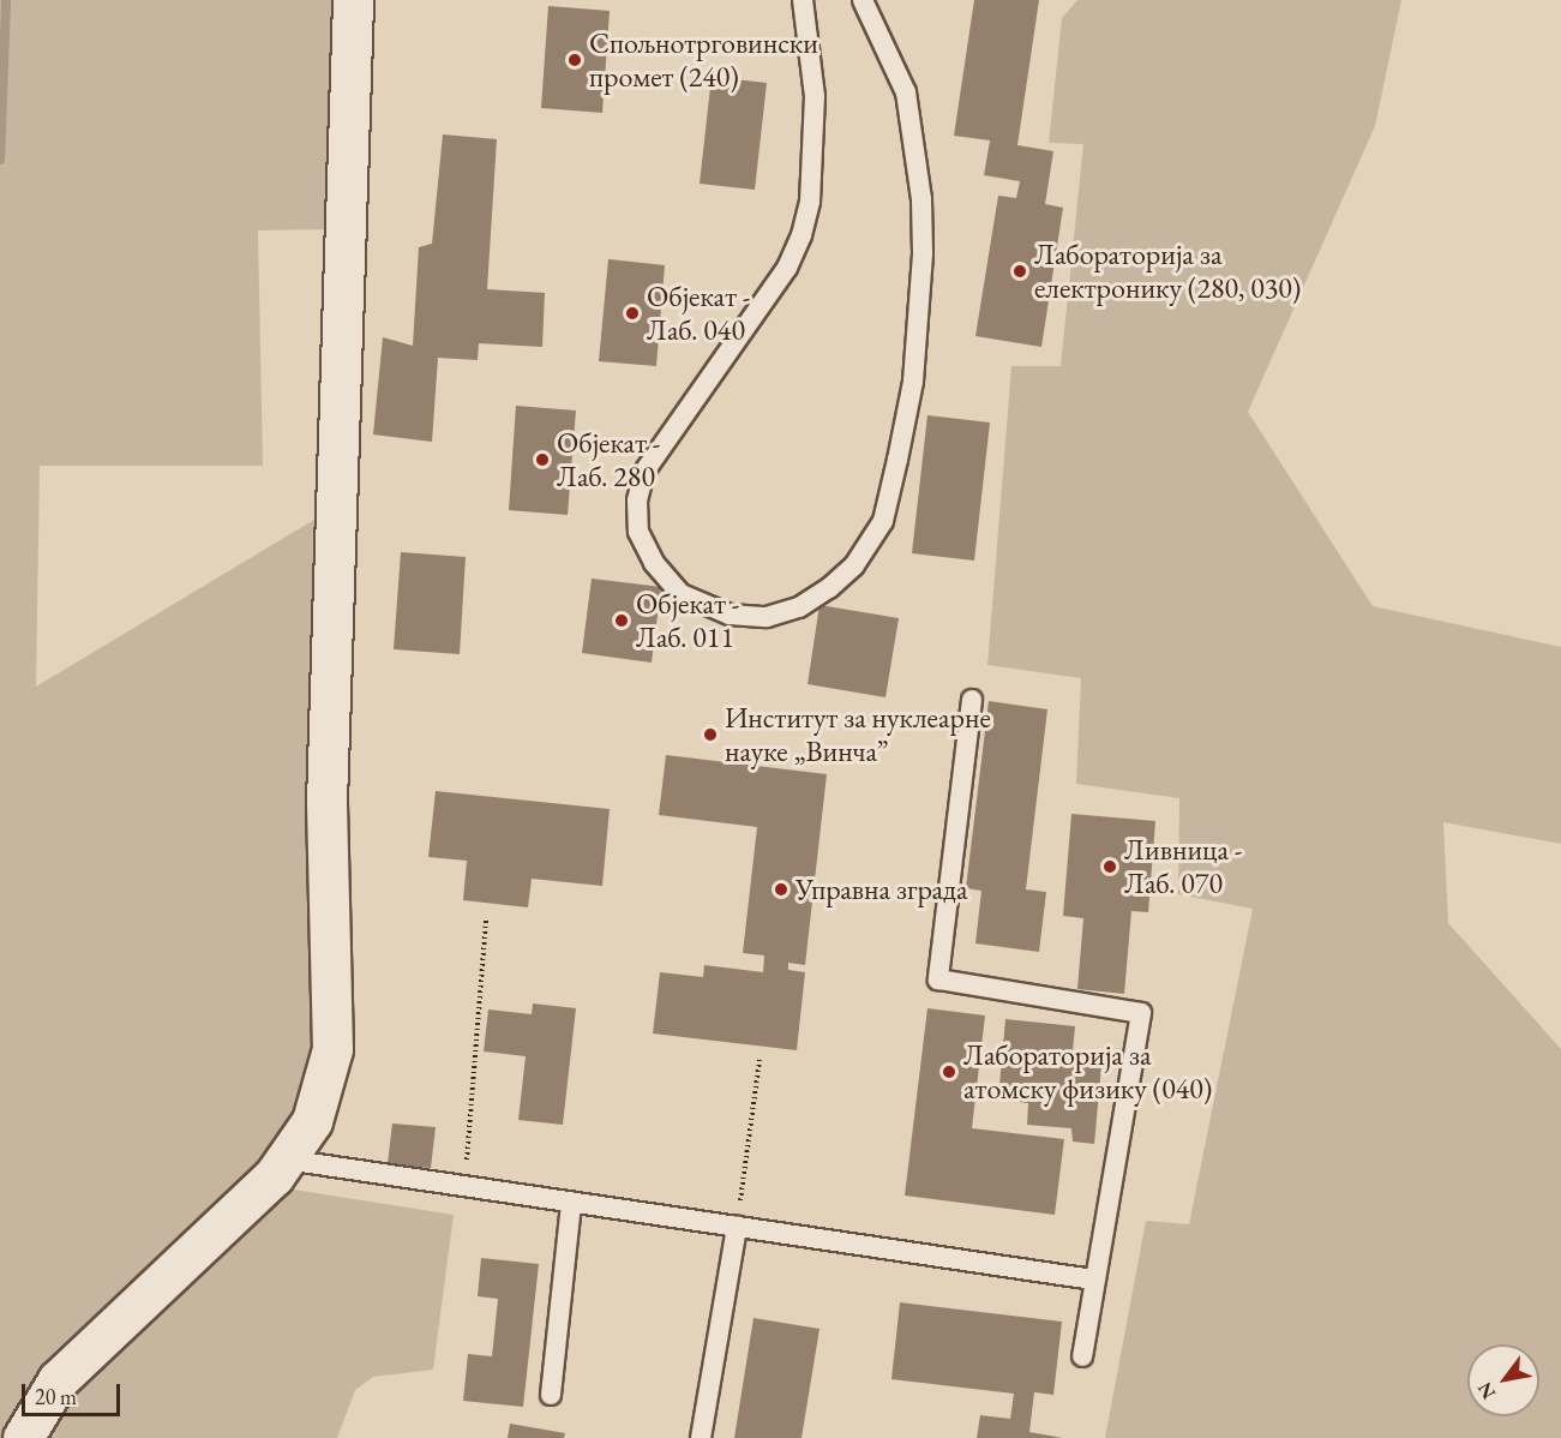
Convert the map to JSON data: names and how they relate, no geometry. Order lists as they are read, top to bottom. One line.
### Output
{"places":["Спољнотрговински промет (240)","Лабораторија за електронику (280, 030)","Објекат - Лаб. 040","Објекат - Лаб. 280","Објекат - Лаб. 011","Институт за нуклеарне науке „Винча”","Ливница - Лаб. 070","Управна зграда","Лабораторија за атомску физику (040)"],"scale_bar":"20 m","north":"bottom left"}
